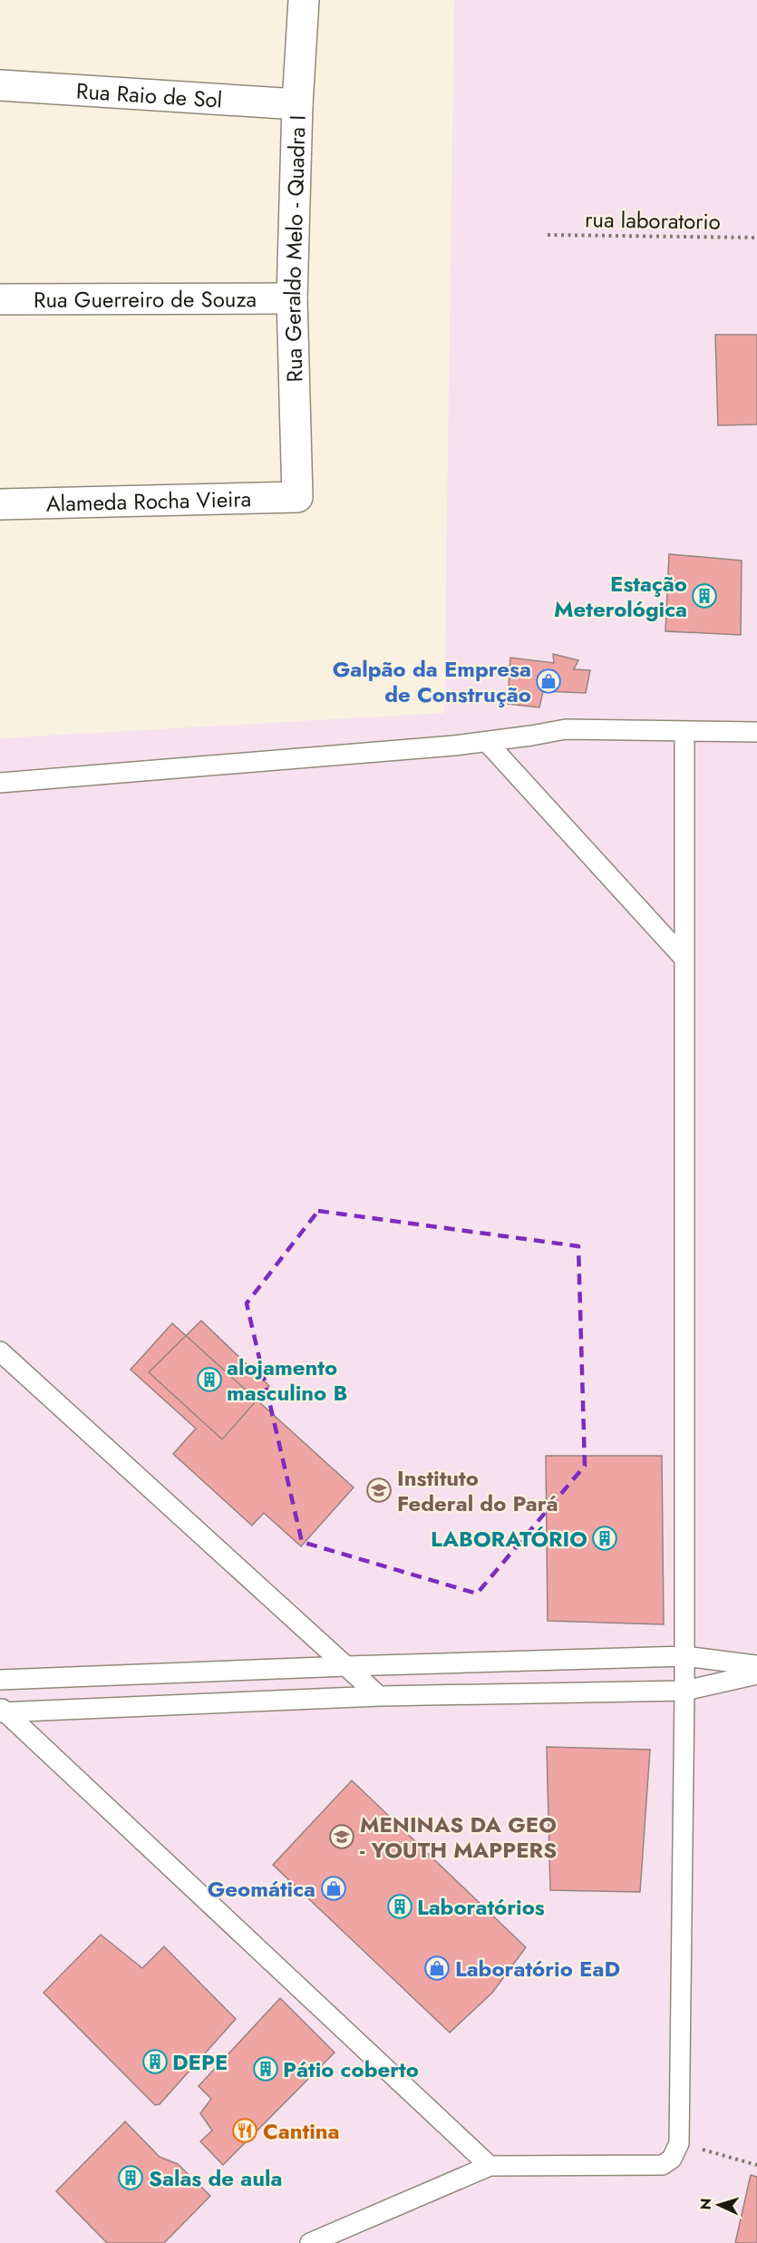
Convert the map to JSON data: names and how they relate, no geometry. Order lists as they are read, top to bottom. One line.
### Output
{"streets":{"street":["Rua Raio de Sol","Rua Geraldo Melo - Quadra I","Rua Guerreiro de Souza","Alameda Rocha Vieira"],"path":["rua laboratorio"]},"crossings":[["Rua Raio de Sol","Rua Geraldo Melo - Quadra I"],["Rua Geraldo Melo - Quadra I","Rua Guerreiro de Souza"],["Rua Geraldo Melo - Quadra I","Alameda Rocha Vieira"]],"places":{"building":["Estação Meterológica","alojamento masculino B","LABORATÓRIO","Laboratórios","DEPE","Pátio coberto","Salas de aula"],"shop":["Galpão da Empresa de Construção","Geomática","Laboratório EaD"],"school or university":["Instituto Federal do Pará","MENINAS DA GEO - YOUTH MAPPERS"],"restaurant":["Cantina"]},"north":"left"}
